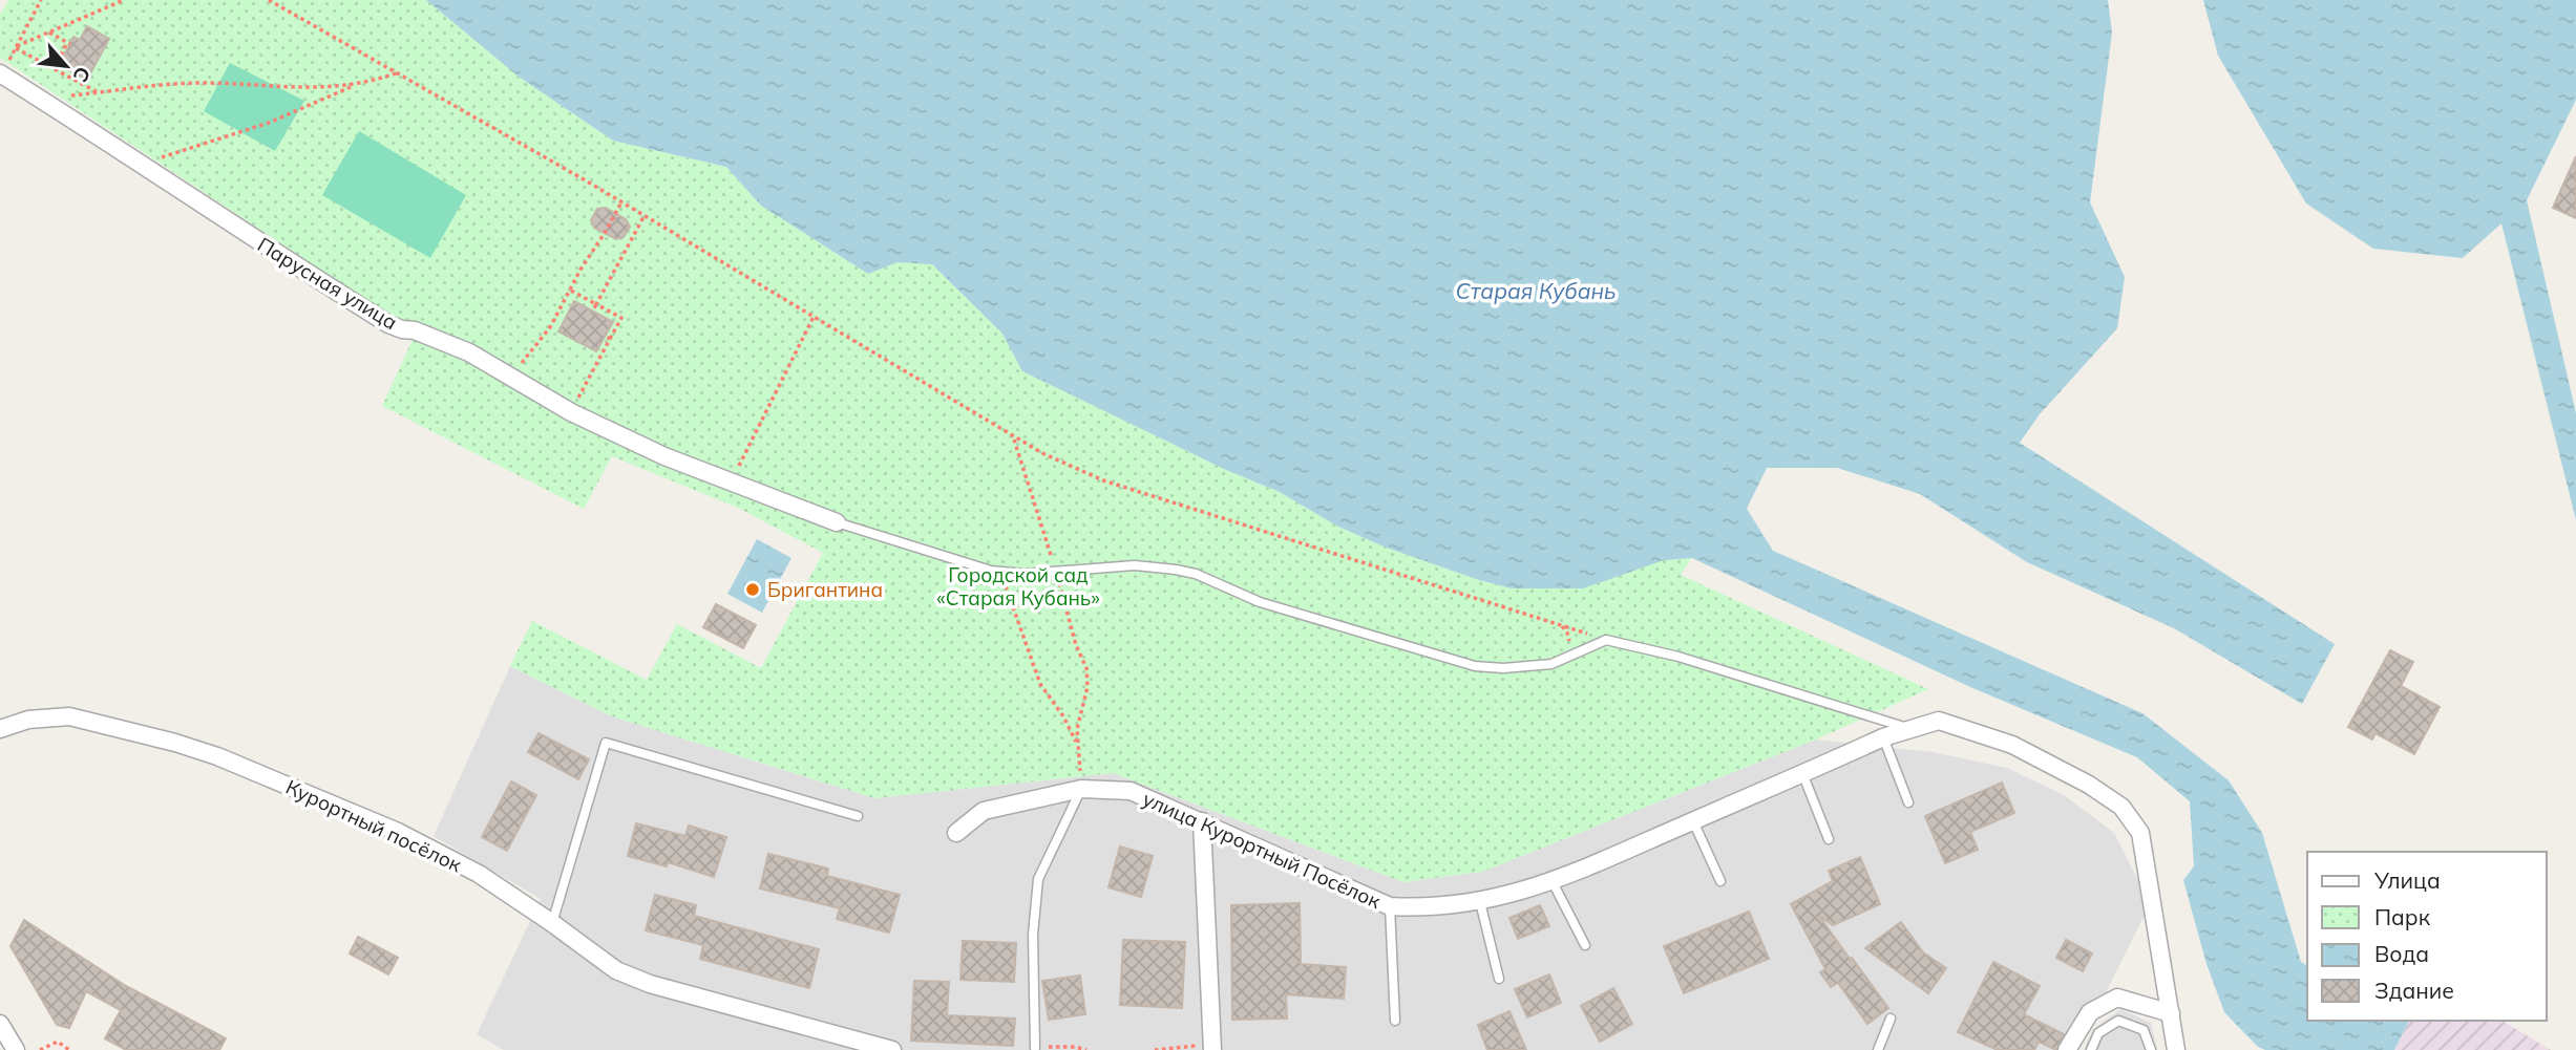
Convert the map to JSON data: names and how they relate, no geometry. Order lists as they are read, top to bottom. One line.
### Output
{"streets":{"street":["Парусная улица","Курортный посёлок","улица Курортный Посёлок"]},"water":["Старая Кубань"],"parks":["Городской сад «Старая Кубань»"],"places":["Бригантина"],"legend":["Улица","Парк","Вода","Здание"],"north":"bottom right"}
